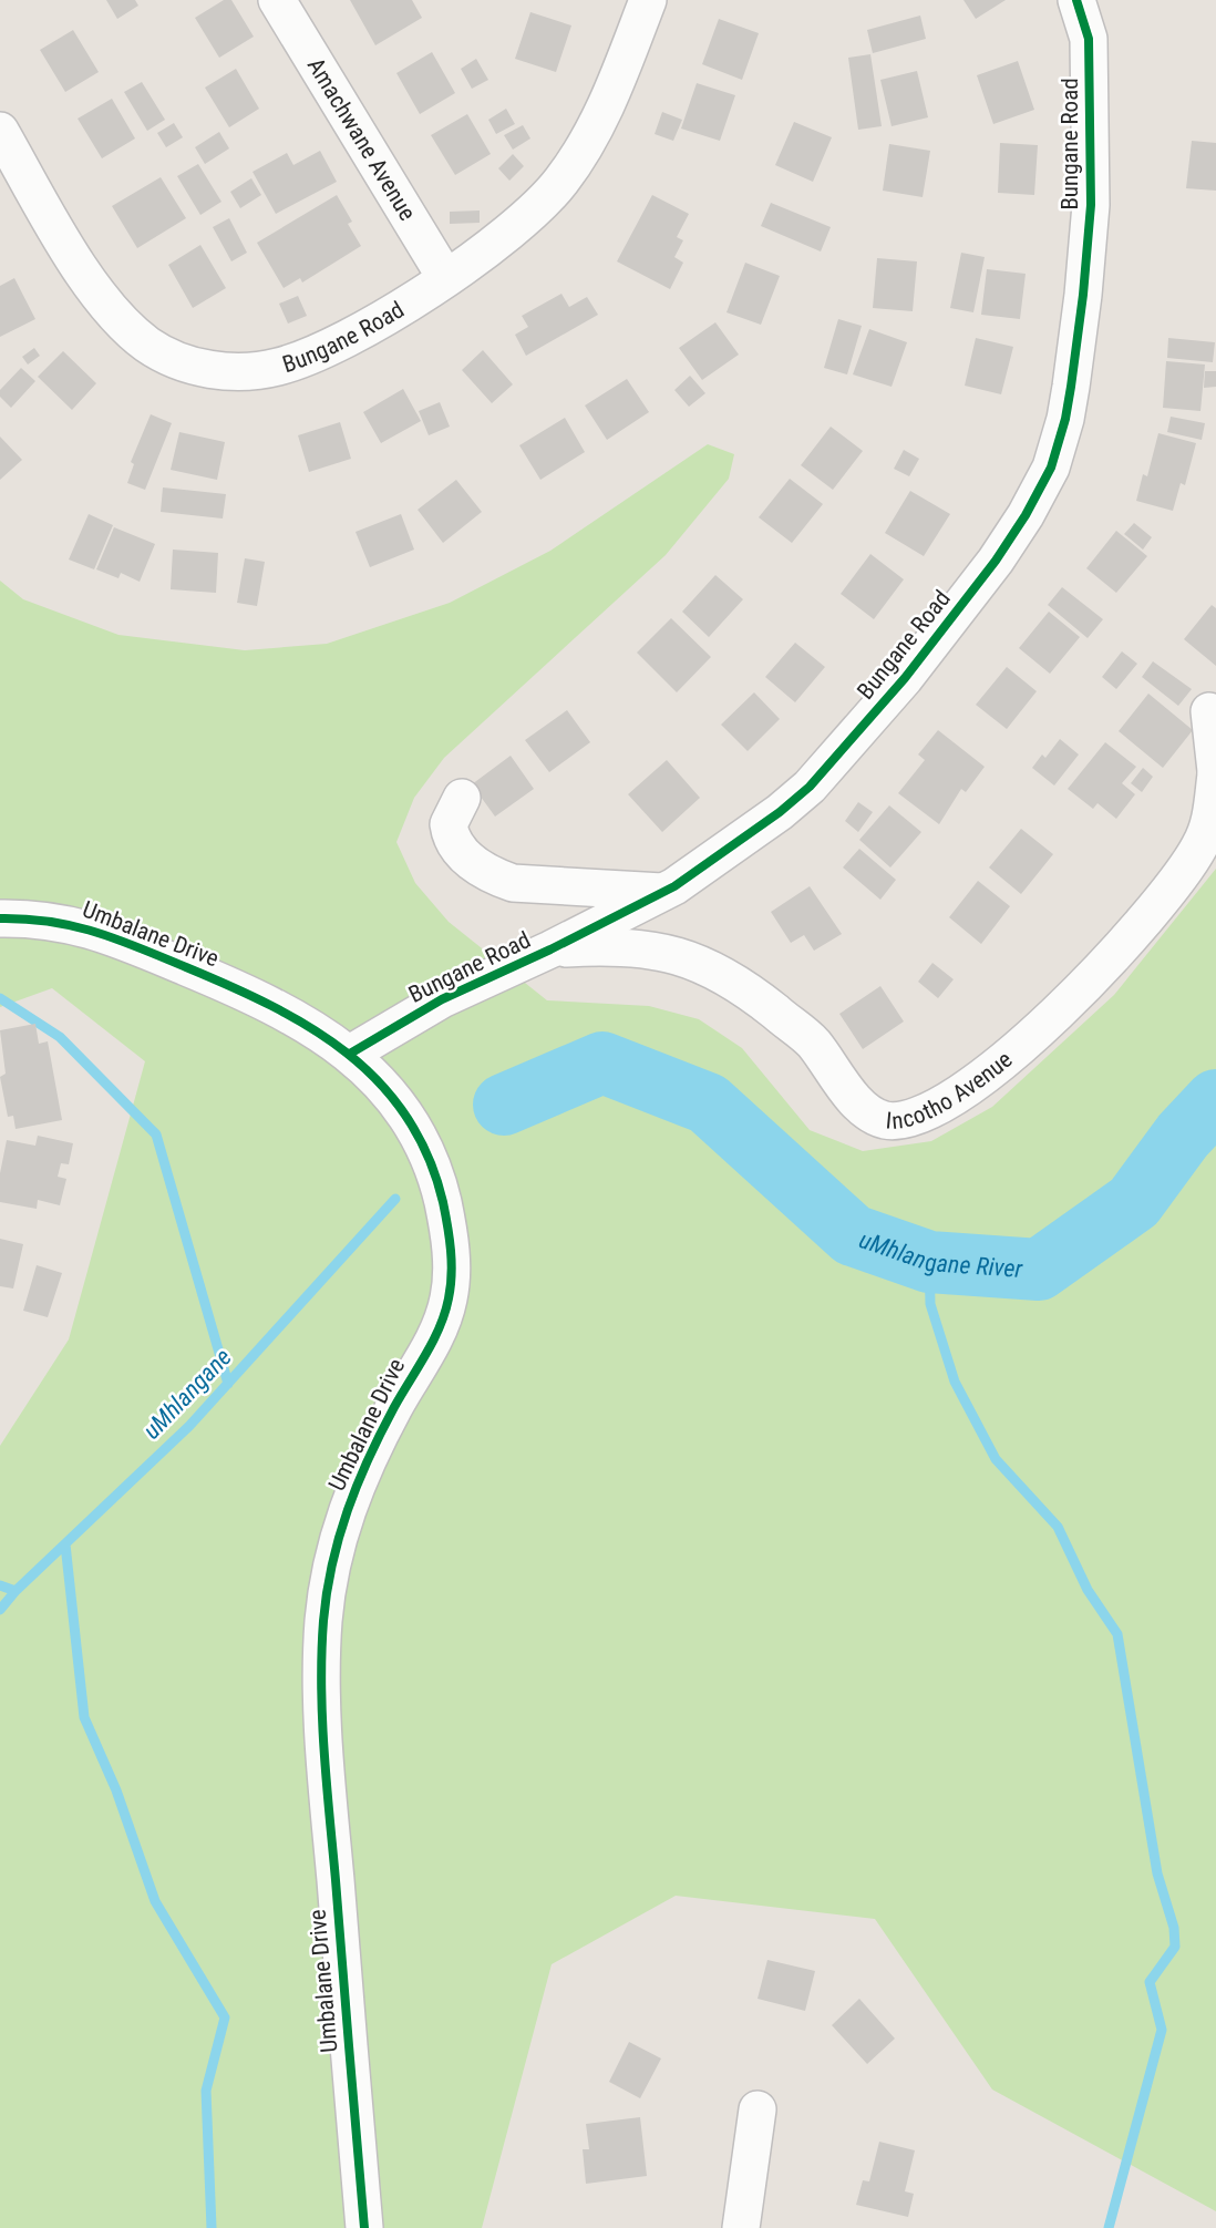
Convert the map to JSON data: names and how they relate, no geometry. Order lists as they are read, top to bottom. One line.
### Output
{"streets":{"street":["Amachwane Avenue","Bungane Road","Umbalane Drive","Incotho Avenue"]},"crossings":[["Amachwane Avenue","Bungane Road"],["Bungane Road","Umbalane Drive"],["Bungane Road","Incotho Avenue"]],"water":["uMhlangane River","uMhlangane"]}
